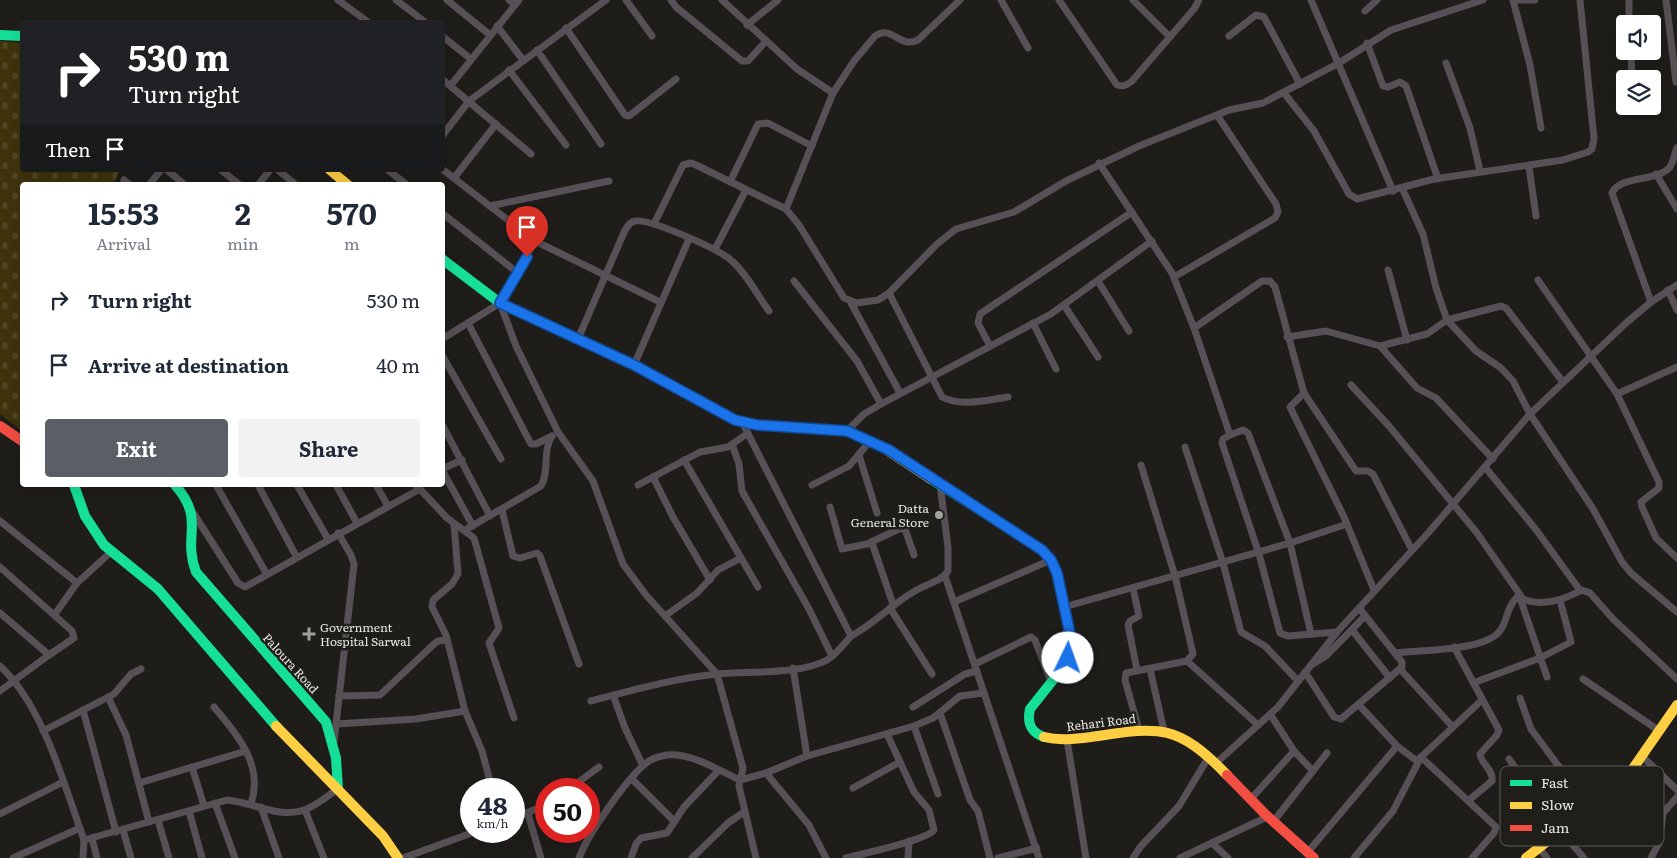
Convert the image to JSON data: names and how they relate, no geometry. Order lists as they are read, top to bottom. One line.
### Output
{"streets":{"main road":["Paloura Road","Rehari Road"]},"places":{"other":["Datta General Store"],"health":["Government Hospital Sarwal"]},"legend":["Fast","Slow","Jam"],"page":{"turn":["530 m","Turn right"],"then":"Then","eta":["15:53","Arrival","2","min","570","m"],"list":[{"name":"Turn right","value":"530 m"},{"name":"Arrive at destination","value":"40 m"}],"buttons":["Exit","Share"],"speed":"48 km/h","limit":"50"}}
